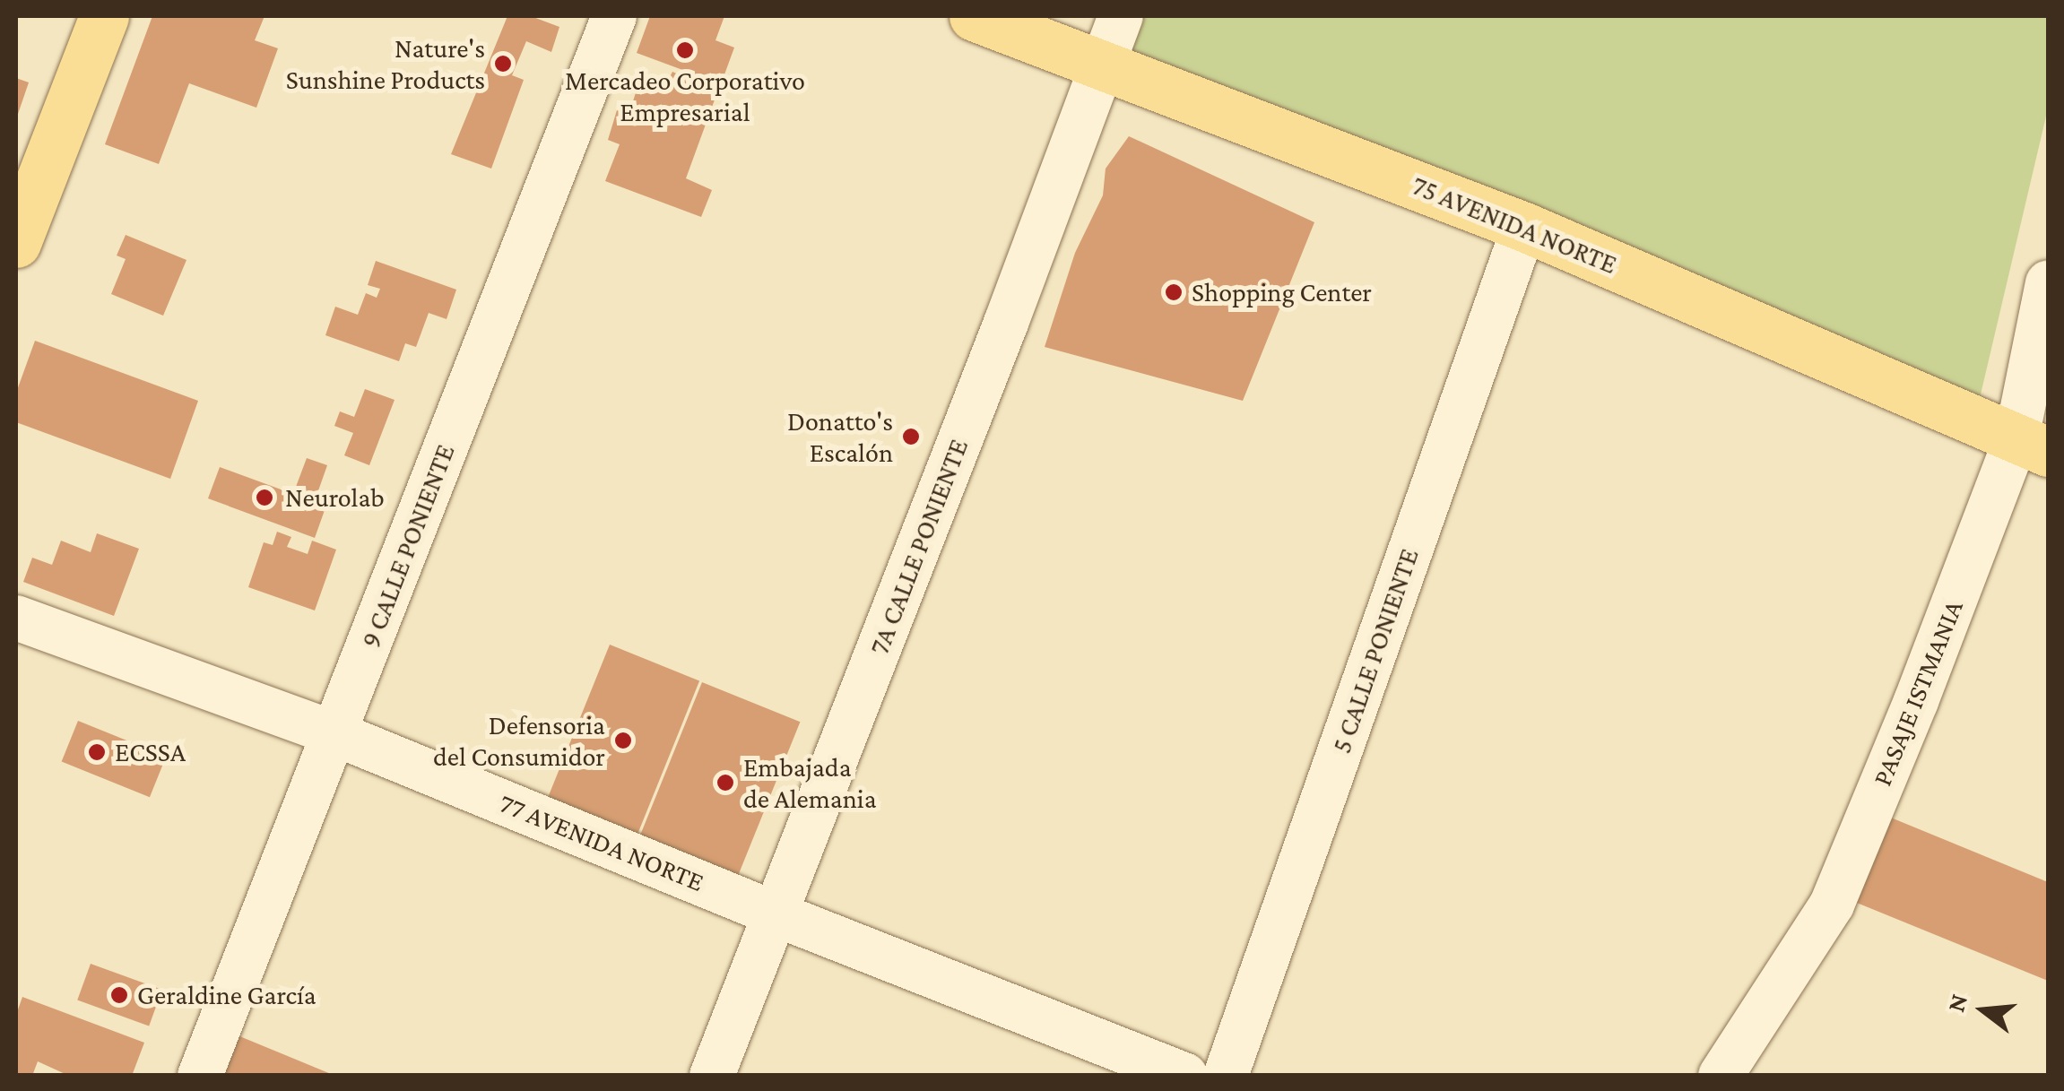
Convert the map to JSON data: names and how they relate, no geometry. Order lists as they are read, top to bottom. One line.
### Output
{"streets":{"main road":["75 AVENIDA NORTE"],"street":["9 CALLE PONIENTE","7A CALLE PONIENTE","5 CALLE PONIENTE","PASAJE ISTMANIA","77 AVENIDA NORTE"]},"crossings":[["75 AVENIDA NORTE","7A CALLE PONIENTE"],["75 AVENIDA NORTE","5 CALLE PONIENTE"],["75 AVENIDA NORTE","PASAJE ISTMANIA"],["9 CALLE PONIENTE","77 AVENIDA NORTE"],["7A CALLE PONIENTE","77 AVENIDA NORTE"]],"places":["Mercadeo Corporativo Empresarial","Nature's Sunshine Products","Shopping Center","Donatto's Escalón","Neurolab","Defensoria del Consumidor","ECSSA","Embajada de Alemania","Geraldine García"],"north":"left"}
